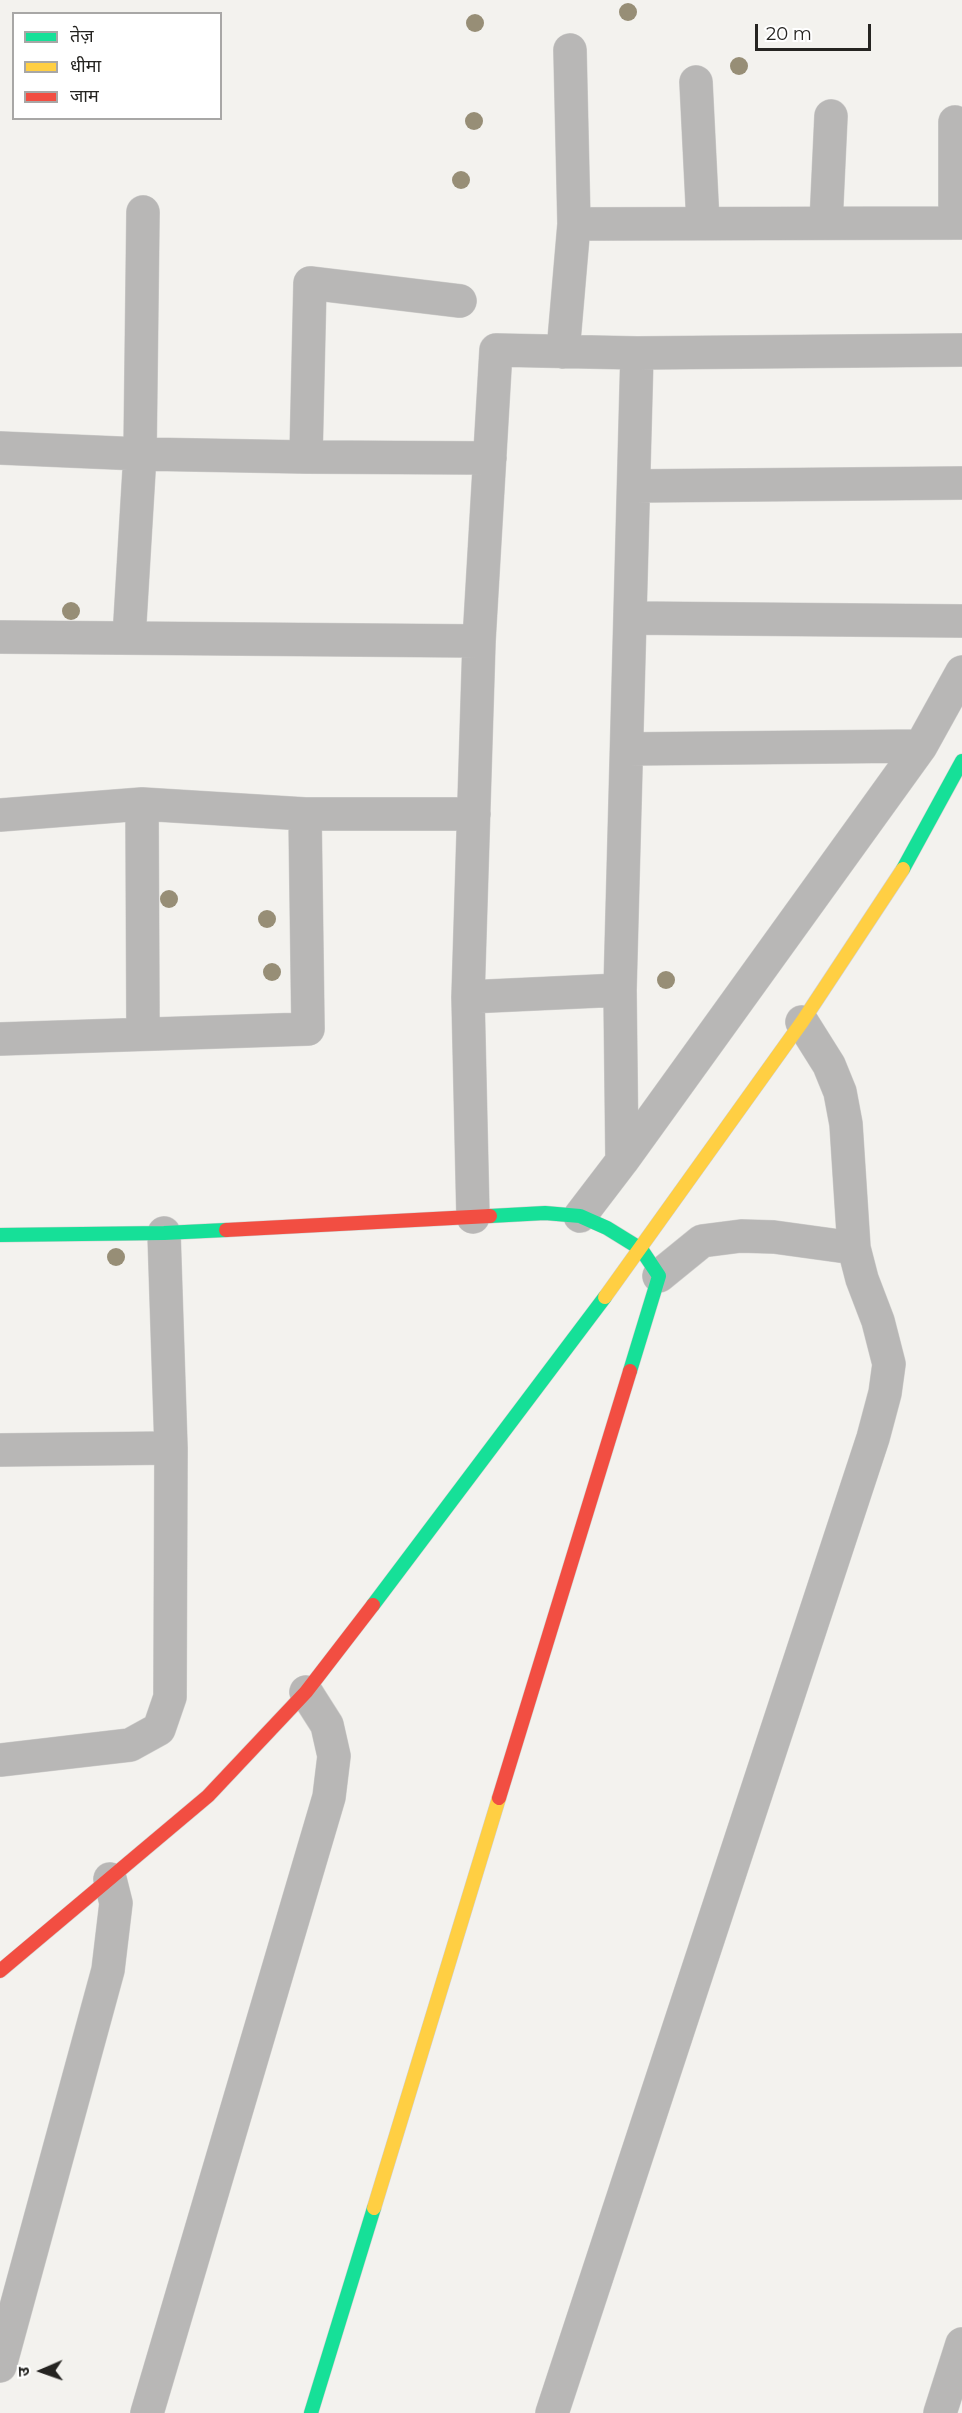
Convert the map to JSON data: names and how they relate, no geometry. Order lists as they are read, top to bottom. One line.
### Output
{"legend":["तेज़","धीमा","जाम"],"scale_bar":"20 m","north":"left"}
